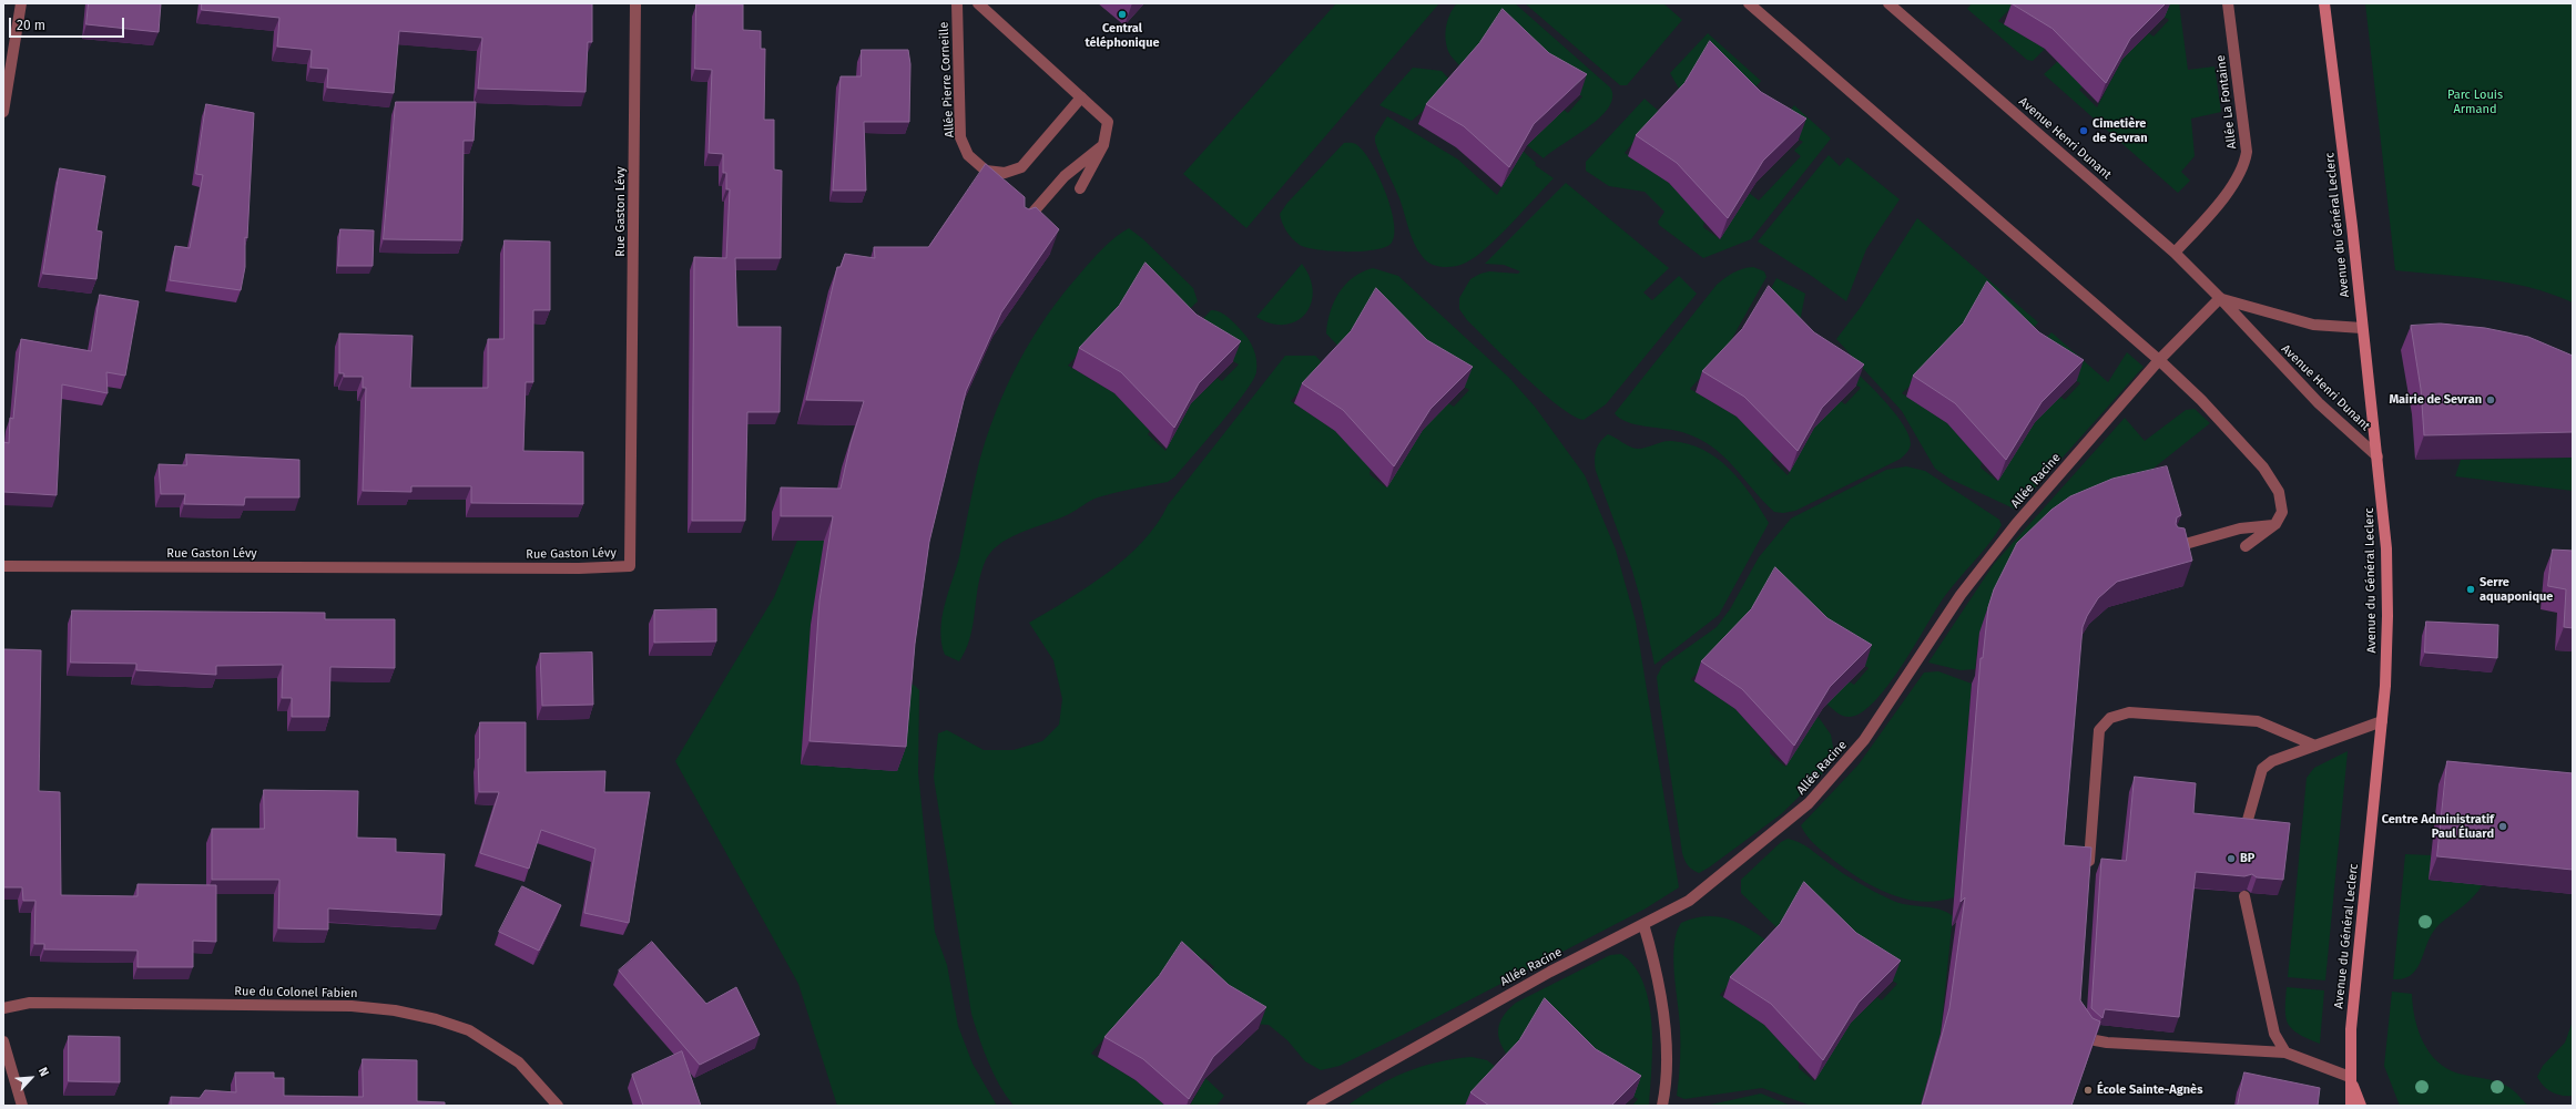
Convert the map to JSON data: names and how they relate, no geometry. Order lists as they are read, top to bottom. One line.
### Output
{"streets":{"main road":["Avenue du Général Leclerc"],"street":["Allée Pierre Corneille","Allée La Fontaine","Avenue Henri Dunant","Rue Gaston Lévy","Allée Racine","Rue du Colonel Fabien"]},"crossings":[["Allée La Fontaine","Avenue Henri Dunant"],["Avenue Henri Dunant","Avenue du Général Leclerc"],["Avenue Henri Dunant","Allée Racine"]],"parks":["Parc Louis Armand"],"places":["Central téléphonique","Cimetière de Sevran","Mairie de Sevran","Serre aquaponique","Centre Administratif Paul Éluard","BP","École Sainte-Agnès"],"scale_bar":"20 m","north":"top right"}
